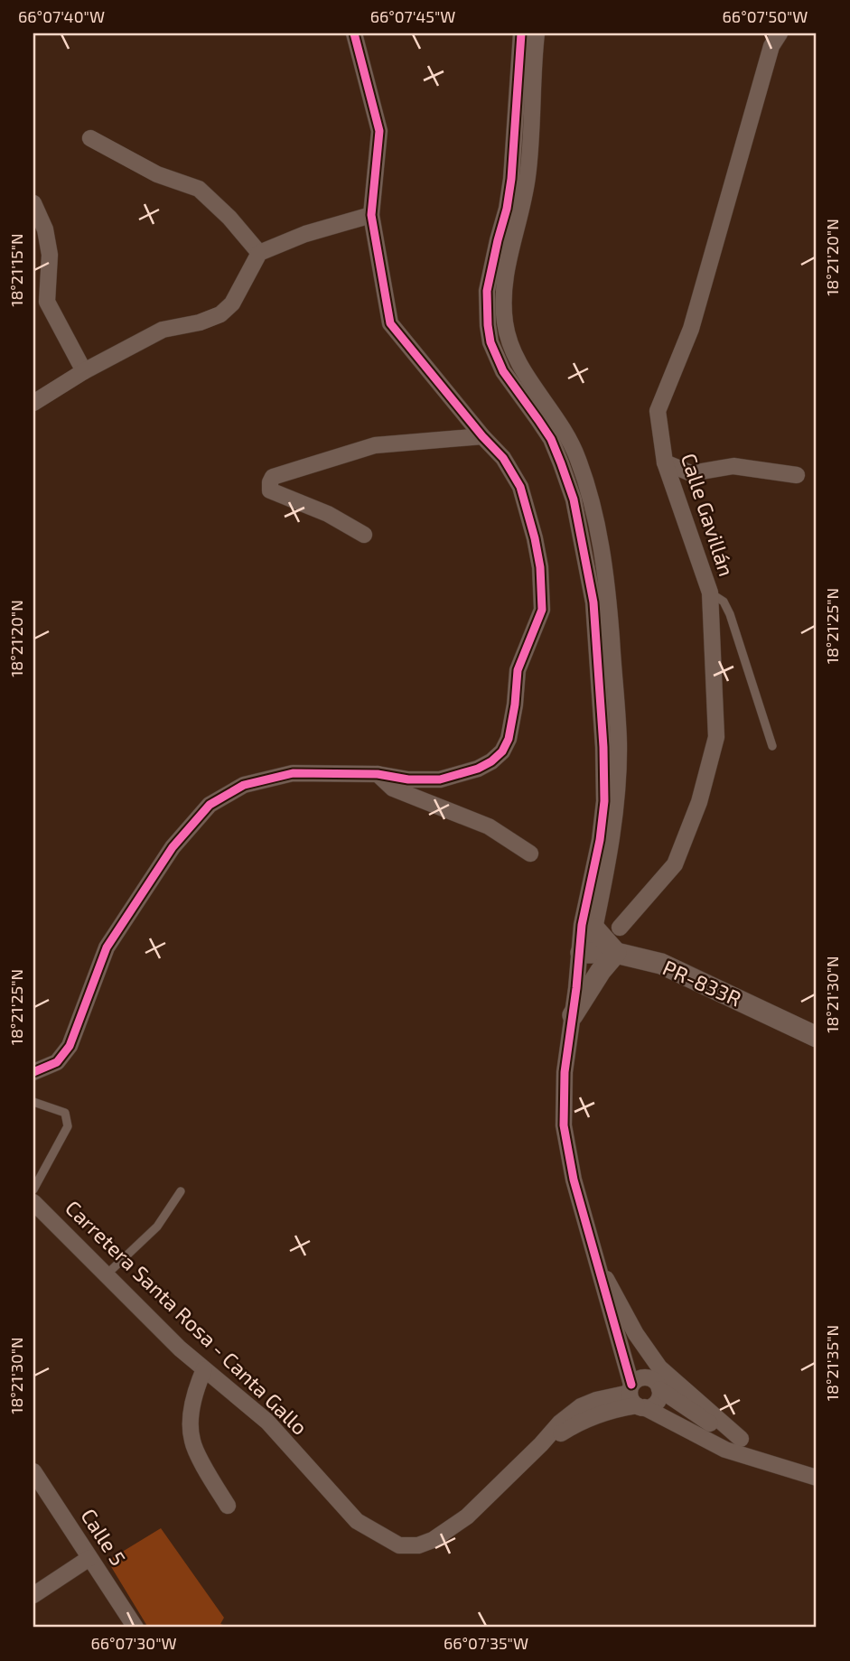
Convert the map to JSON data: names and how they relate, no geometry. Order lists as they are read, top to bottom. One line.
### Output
{"streets":{"street":["Calle Gavillán","PR-833R","Carretera Santa Rosa - Canta Gallo","Calle 5"]},"coordinates":["66°07'40\"W","66°07'45\"W","66°07'50\"W","18°21'20\"N","18°21'15\"N","18°21'25\"N","18°21'30\"N","18°21'35\"N","66°07'30\"W","66°07'35\"W"]}
